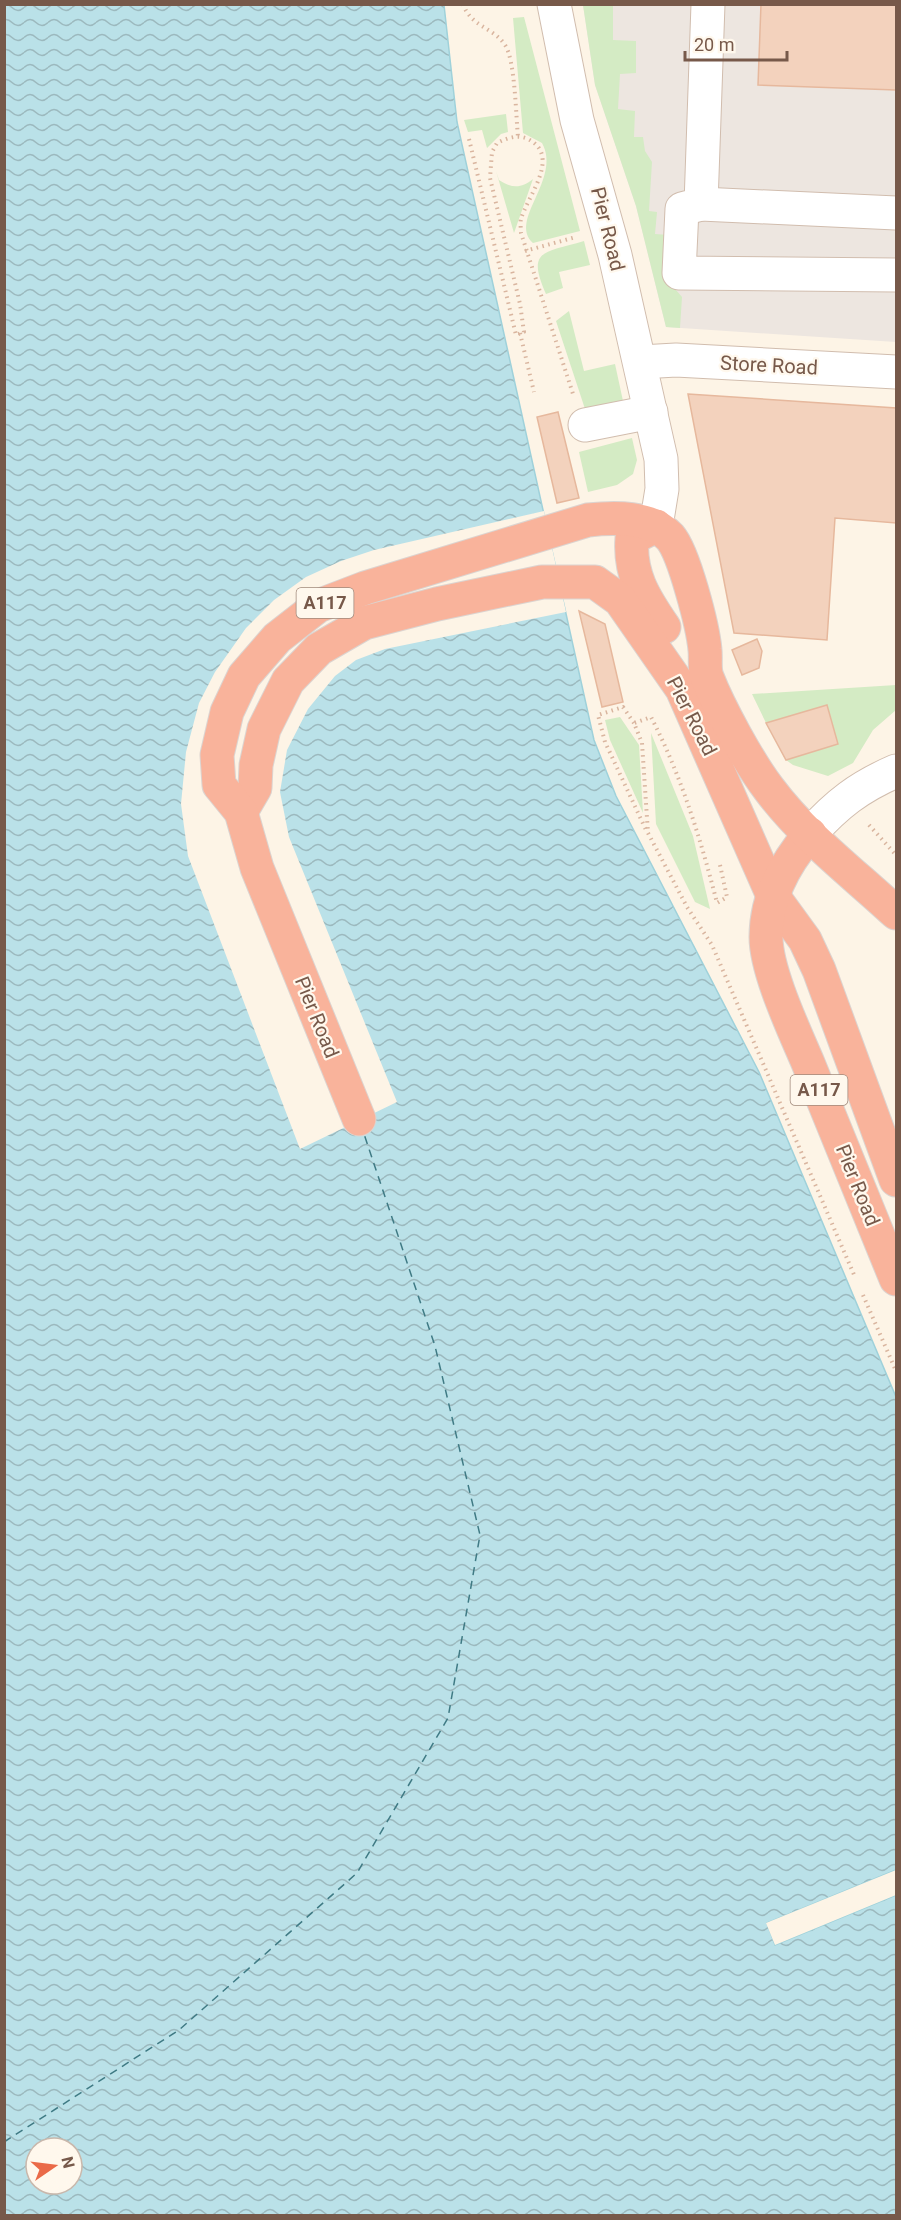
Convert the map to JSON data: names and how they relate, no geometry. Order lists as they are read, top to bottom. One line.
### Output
{"streets":{"highway":["Pier Road","A117"],"street":["Store Road"]},"crossings":[["Pier Road","Store Road"]],"scale_bar":"20 m","north":"right"}
